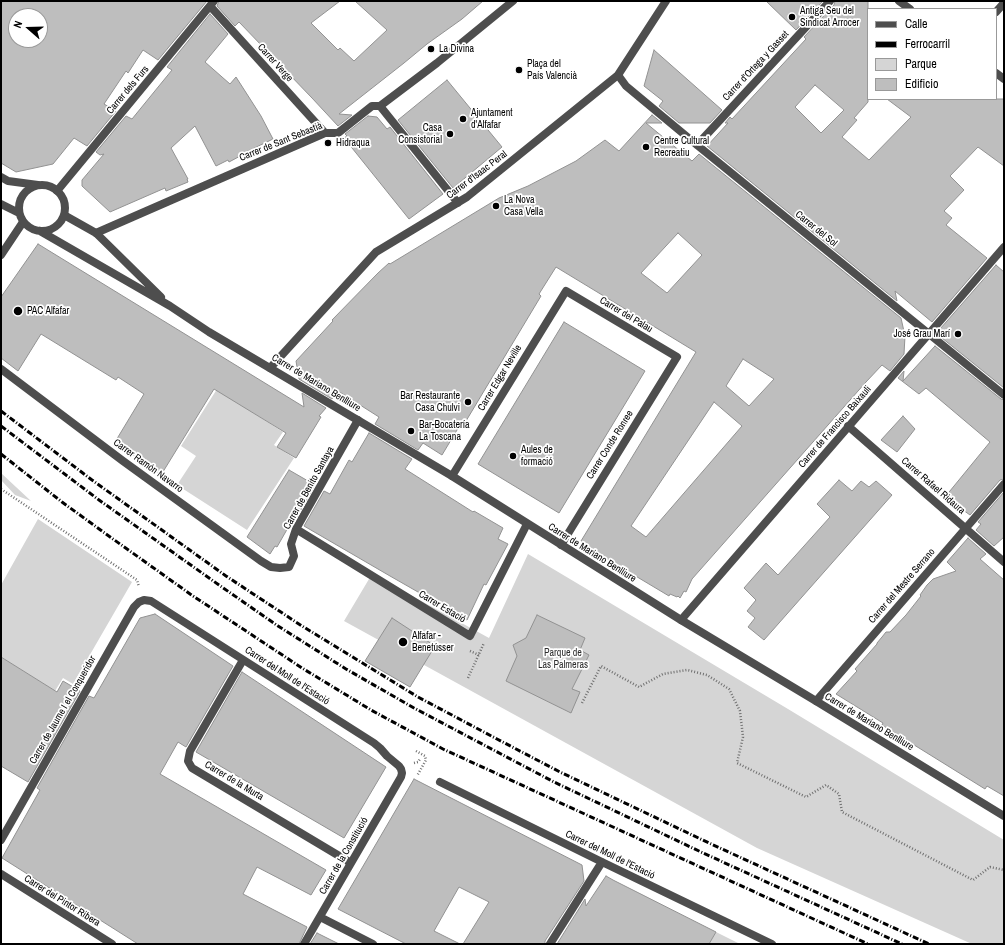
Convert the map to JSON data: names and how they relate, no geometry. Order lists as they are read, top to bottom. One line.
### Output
{"streets":{"street":["Carrer Verge","Carrer d'Ortega y Gasset","Carrer dels Furs","Carrer de Sant Sebastià","Carrer d'Isaac Peral","Carrer del Sol","Carrer del Palau","Carrer Edgar Neville","Carrer de Mariano Benlliure","Carrer de Francisco Baixauli","Carrer Conde Ronree","Carrer Ramón Navarro","Carrer Rafael Ridaura","Carrer de Benito Santaya","Carrer del Mestre Serrano","Carrer Estació","Carrer del Moll de l'Estació","Carrer de Jaume I el Conqueridor","Carrer de la Murta","Carrer de la Constitució","Carrer del Pintor Ribera"]},"crossings":[["Carrer Verge","Carrer dels Furs"],["Carrer Verge","Carrer de Sant Sebastià"],["Carrer d'Ortega y Gasset","Carrer del Sol"],["Carrer dels Furs","Carrer de Mariano Benlliure"],["Carrer de Sant Sebastià","Carrer de Mariano Benlliure"],["Carrer d'Isaac Peral","Carrer del Sol"],["Carrer d'Isaac Peral","Carrer de Mariano Benlliure"],["Carrer del Sol","Carrer de Francisco Baixauli"],["Carrer del Palau","Carrer Edgar Neville"],["Carrer del Palau","Carrer Conde Ronree"],["Carrer Edgar Neville","Carrer de Mariano Benlliure"],["Carrer de Mariano Benlliure","Carrer de Francisco Baixauli"],["Carrer de Mariano Benlliure","Carrer Conde Ronree"],["Carrer de Mariano Benlliure","Carrer de Benito Santaya"],["Carrer de Mariano Benlliure","Carrer del Mestre Serrano"],["Carrer de Mariano Benlliure","Carrer Estació"],["Carrer de Francisco Baixauli","Carrer Rafael Ridaura"],["Carrer Ramón Navarro","Carrer de Benito Santaya"],["Carrer Rafael Ridaura","Carrer del Mestre Serrano"],["Carrer de Benito Santaya","Carrer Estació"],["Carrer del Moll de l'Estació","Carrer de Jaume I el Conqueridor"],["Carrer del Moll de l'Estació","Carrer de la Murta"],["Carrer del Moll de l'Estació","Carrer de la Constitució"],["Carrer de la Murta","Carrer de la Constitució"]],"parks":["Parque de Las Palmeras"],"places":["Antiga Seu del Sindicat Arrocer","La Divina","Plaça del País Valencià","Ajuntament d'Alfafar","Casa Consistorial","Hidraqua","Centre Cultural Recreatiu","La Nova Casa Vella","PAC Alfafar","José Grau Marí","Bar Restaurante Casa Chulvi","Bar-Bocatería La Toscana","Aules de formació","Alfafar - Benetússer"],"legend":["Calle","Ferrocarril","Parque","Edificio"],"north":"left"}
